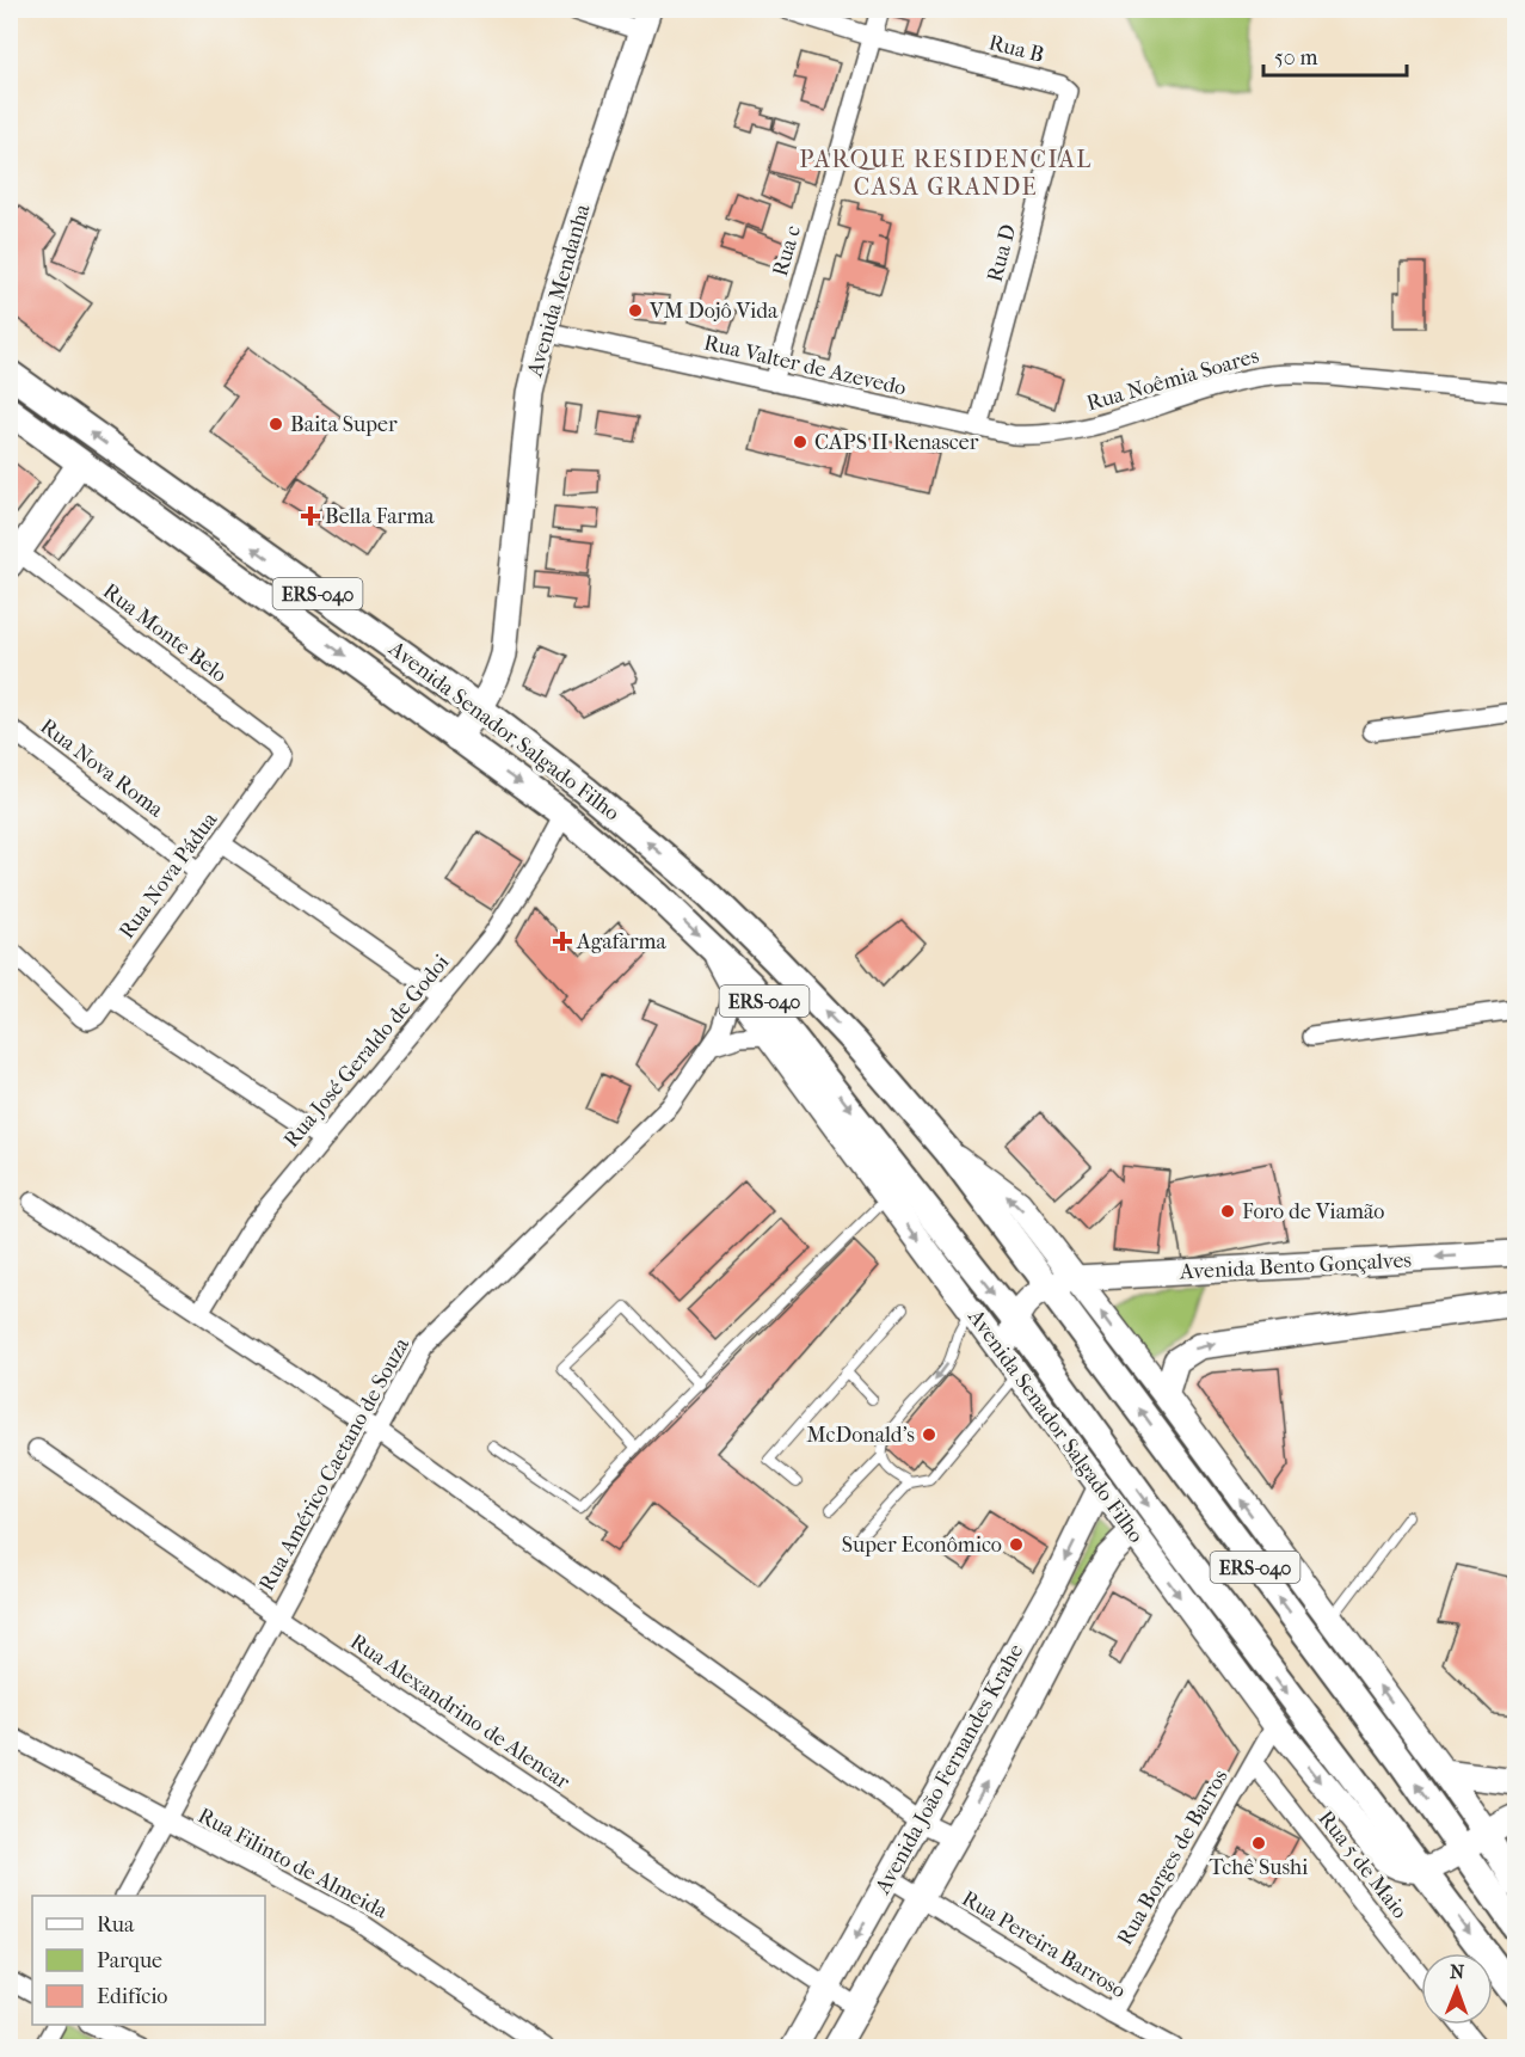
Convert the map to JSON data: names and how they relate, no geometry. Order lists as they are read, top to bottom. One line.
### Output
{"streets":{"main road":["Avenida Mendanha","ERS-040","Avenida Senador Salgado Filho","Avenida Bento Gonçalves","Avenida João Fernandes Krahe"],"street":["Rua B","Rua c","Rua D","Rua Valter de Azevedo","Rua Noêmia Soares","Rua Monte Belo","Rua Nova Roma","Rua Nova Pádua","Rua José Geraldo de Godoi","Rua Américo Caetano de Souza","Rua Alexandrino de Alencar","Rua Borges de Barros","Rua Filinto de Almeida","Rua 5 de Maio","Rua Pereira Barroso"]},"crossings":[["Rua B","Rua c"],["Rua B","Rua D"],["Rua c","Rua Valter de Azevedo"],["Rua D","Rua Valter de Azevedo"],["Avenida Mendanha","Rua Valter de Azevedo"],["Avenida Mendanha","Avenida Senador Salgado Filho"],["Rua Valter de Azevedo","Rua Noêmia Soares"],["Rua Monte Belo","Rua Nova Pádua"],["Avenida Senador Salgado Filho","Rua José Geraldo de Godoi"],["Avenida Senador Salgado Filho","Avenida Bento Gonçalves"],["Avenida Senador Salgado Filho","Rua Américo Caetano de Souza"],["Avenida Senador Salgado Filho","Avenida João Fernandes Krahe"],["Avenida Senador Salgado Filho","Rua Borges de Barros"],["Rua Nova Roma","Rua Nova Pádua"],["Rua Américo Caetano de Souza","Rua Alexandrino de Alencar"],["Rua Américo Caetano de Souza","Rua Filinto de Almeida"],["Rua Alexandrino de Alencar","Avenida João Fernandes Krahe"],["Avenida João Fernandes Krahe","Rua Pereira Barroso"],["Rua Borges de Barros","Rua 5 de Maio"],["Rua Borges de Barros","Rua Pereira Barroso"]],"districts":["PARQUE RESIDENCIAL CASA GRANDE"],"places":{"other":["VM Dojô Vida","Baita Super","CAPS II Renascer","Foro de Viamão","McDonald's","Super Econômico","Tchê Sushi"],"health":["Bella Farma","Agafarma"]},"legend":["Rua","Parque","Edifício"],"scale_bar":"50 m","north":"top"}
